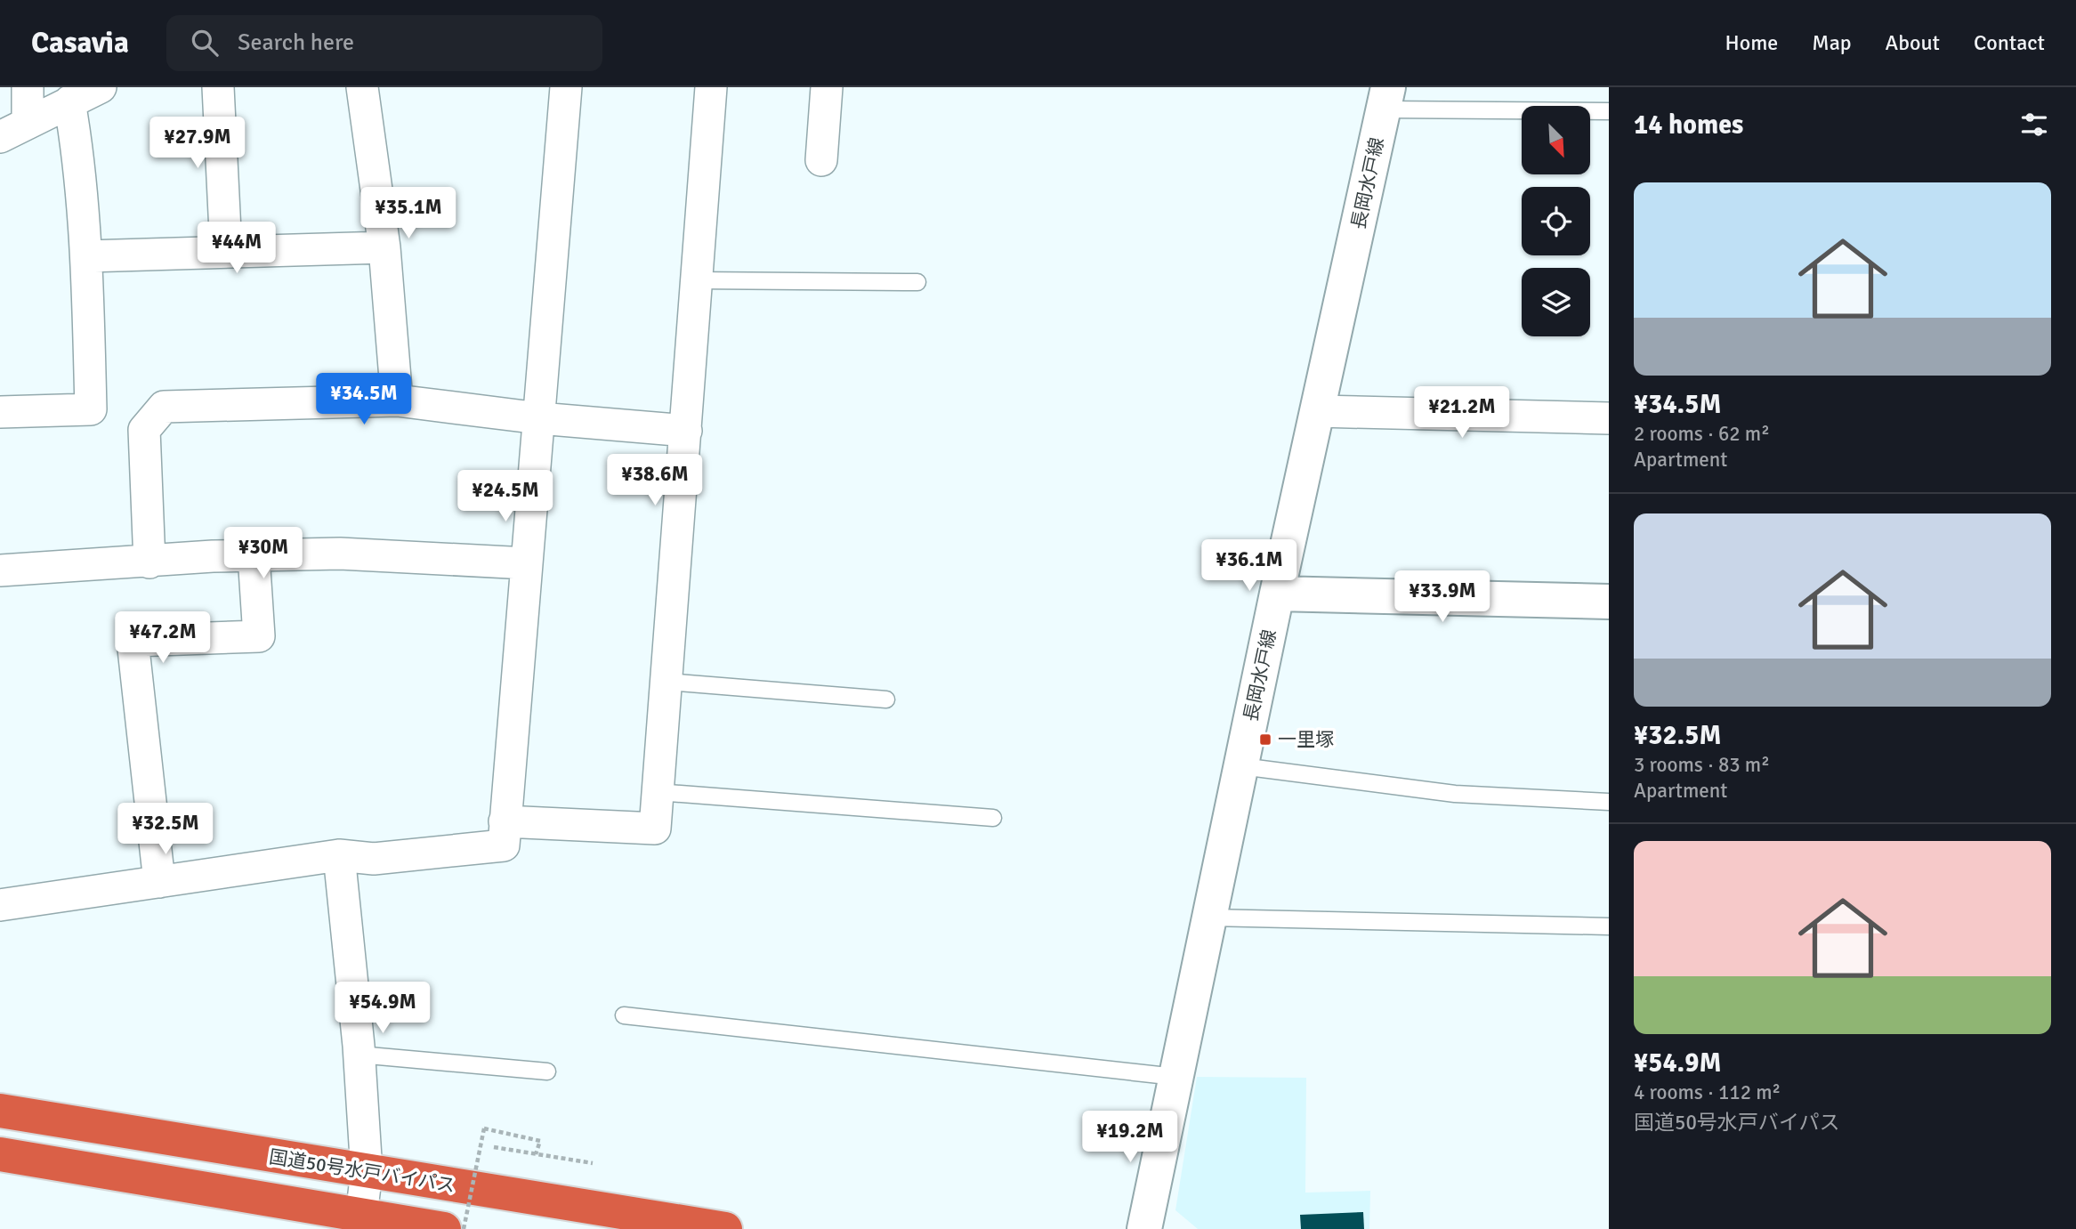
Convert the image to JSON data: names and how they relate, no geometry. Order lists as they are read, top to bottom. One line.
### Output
{"streets":{"highway":["国道50号水戸バイパス"],"main road":["長岡水戸線"]},"places":{"transit":["一里塚"]},"north":"bottom right","page":{"header":"Casavia","search":"Search here","nav":["Home","Map","About","Contact"],"heading":"14 homes","price":["¥27.9M","¥35.1M","¥44M","¥34.5M","¥21.2M","¥38.6M","¥24.5M","¥30M","¥36.1M","¥33.9M","¥47.2M","¥32.5M","¥54.9M","¥19.2M"],"list":[{"name":"¥34.5M","note":"2 rooms · 62 m² · Apartment"},{"name":"¥32.5M","note":"3 rooms · 83 m² · Apartment"},{"name":"¥54.9M","note":"4 rooms · 112 m² · 国道50号水戸バイパス"}]}}
